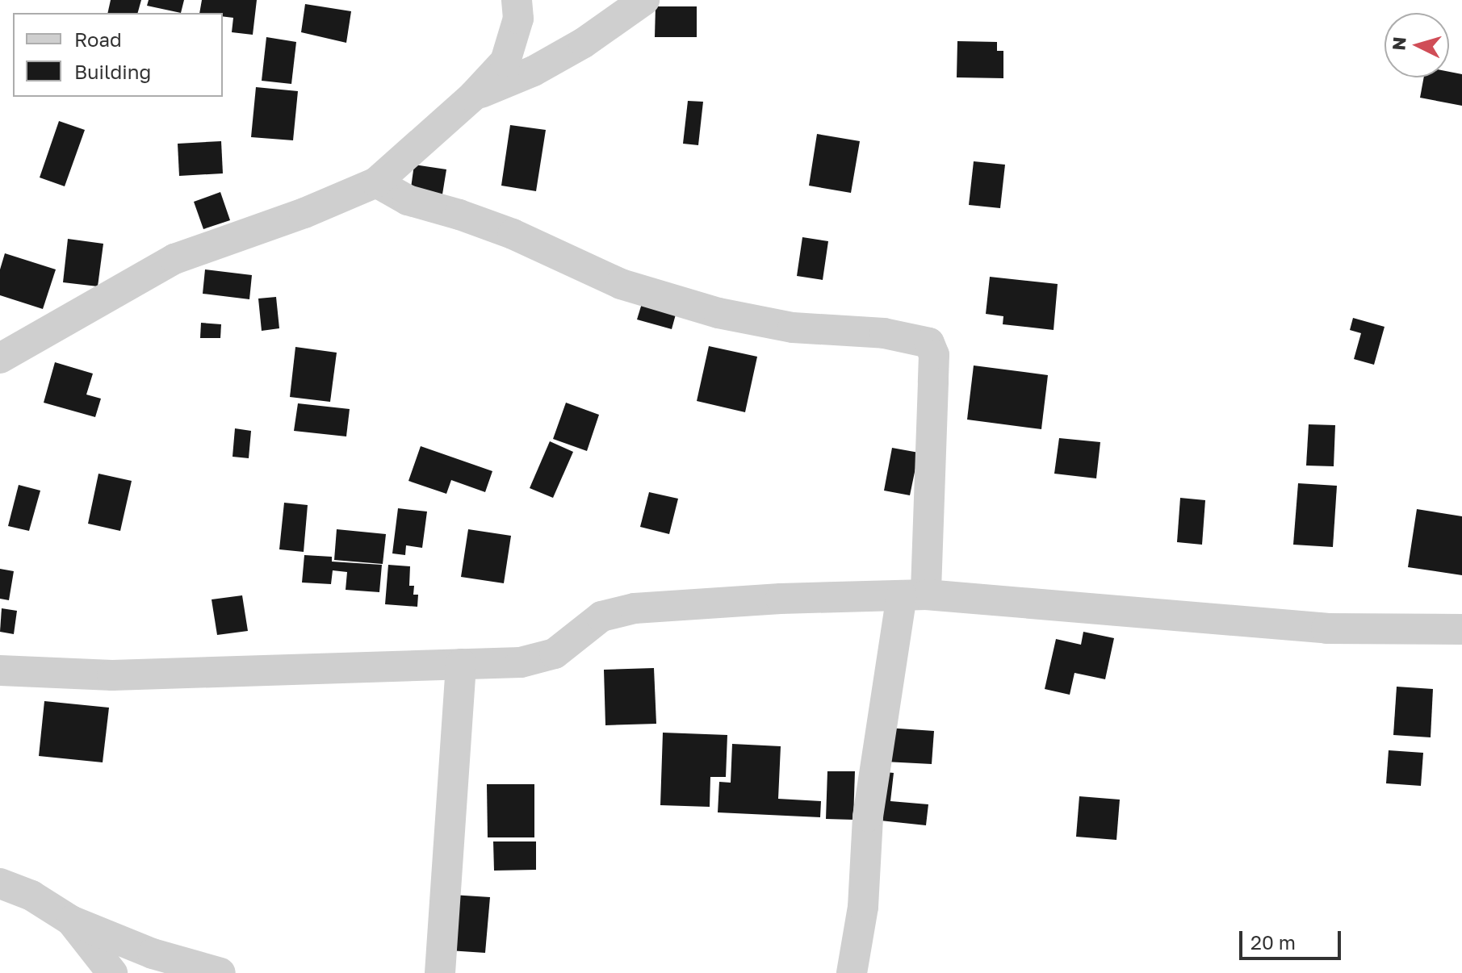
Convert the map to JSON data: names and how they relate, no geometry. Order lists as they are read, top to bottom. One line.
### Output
{"legend":["Road","Building"],"scale_bar":"20 m","north":"left"}
